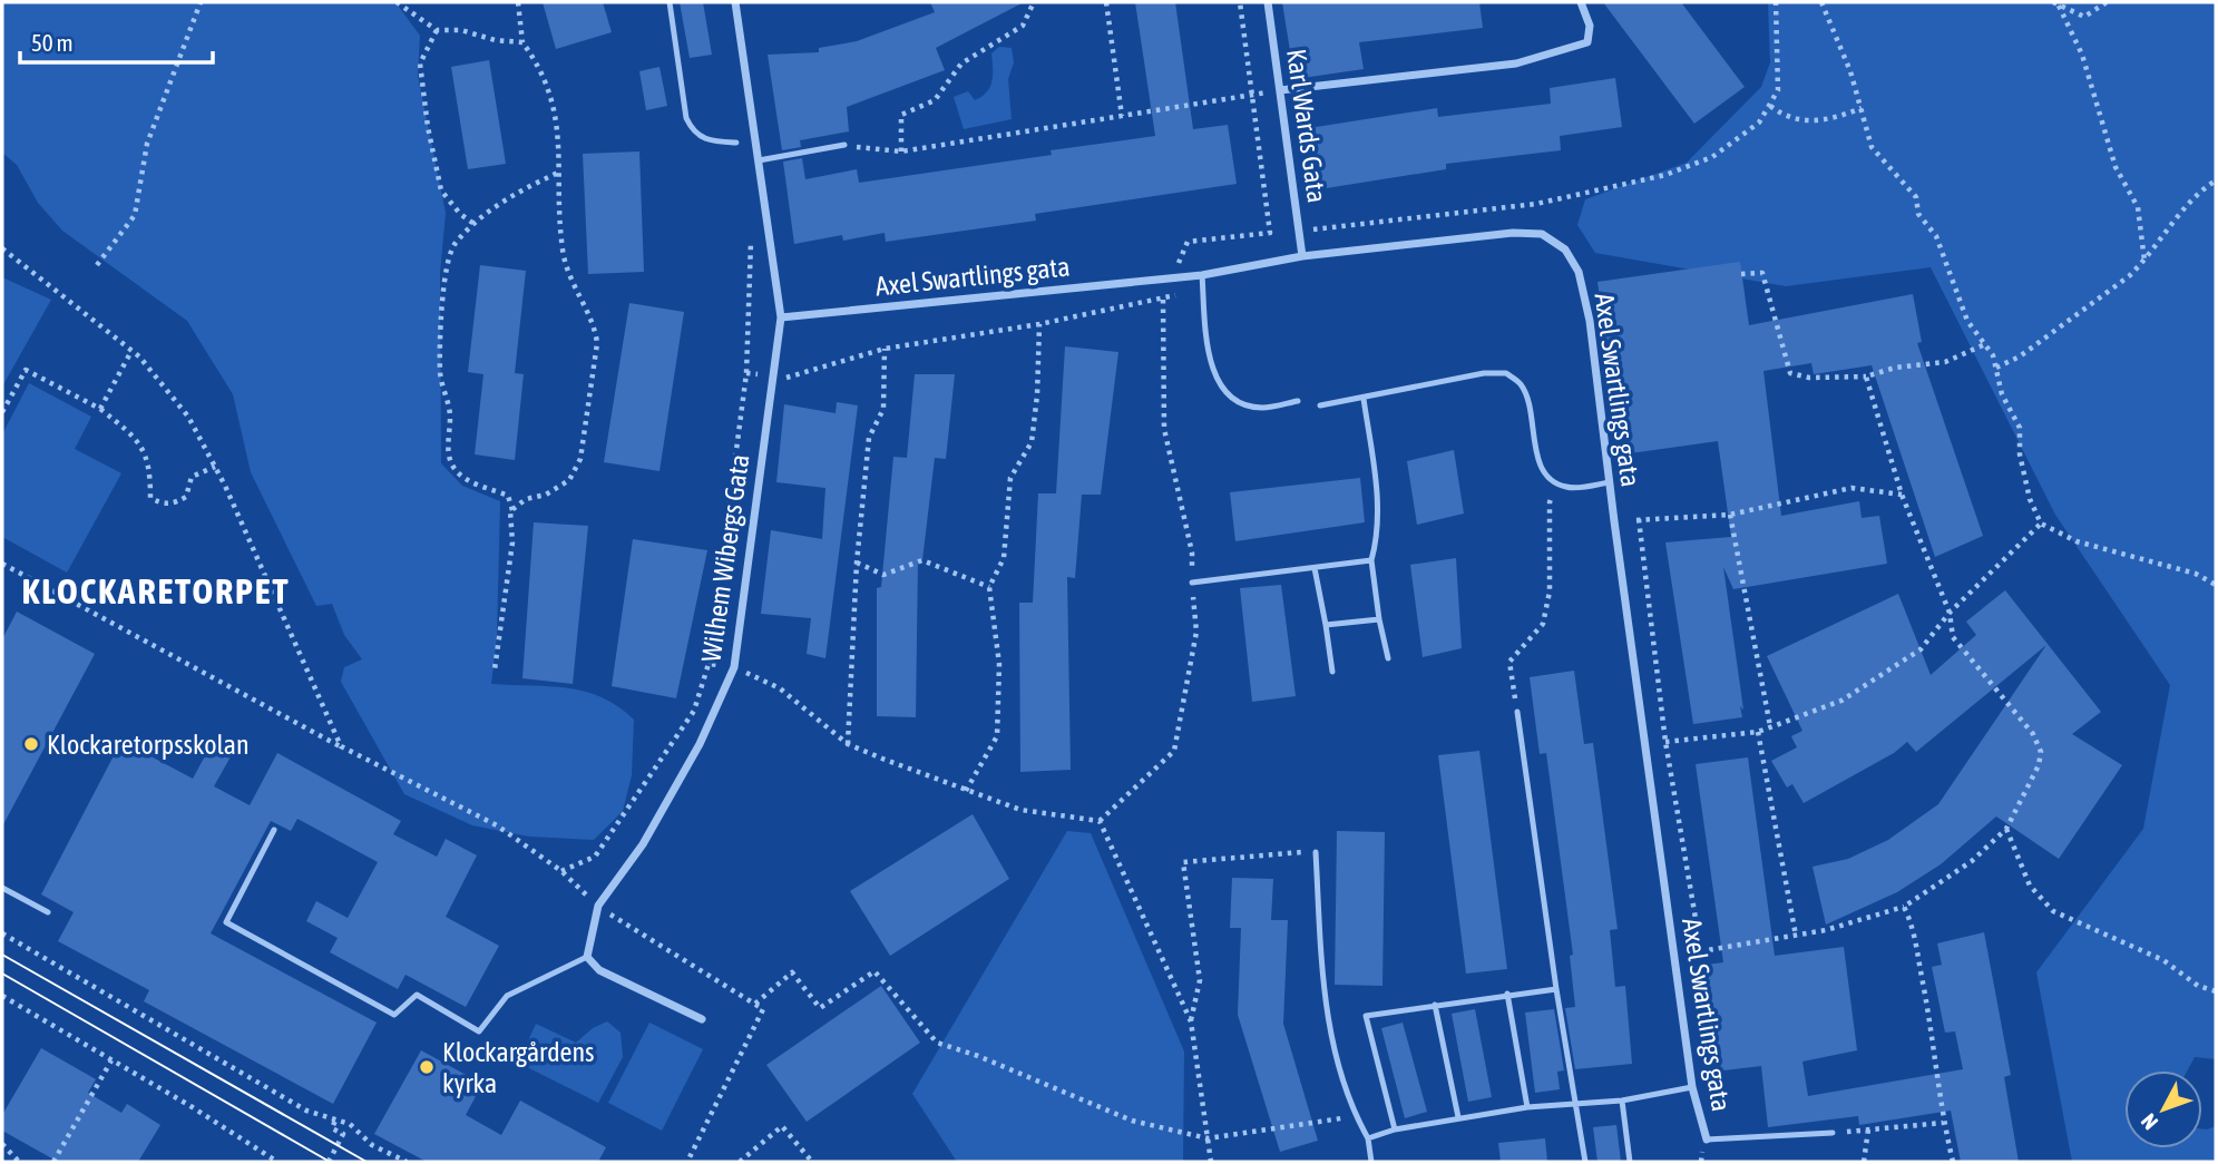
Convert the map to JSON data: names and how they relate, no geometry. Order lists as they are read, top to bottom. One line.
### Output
{"streets":{"street":["Karl Wards Gata","Axel Swartlings gata","Wilhem Wibergs Gata"]},"crossings":[["Karl Wards Gata","Axel Swartlings gata"],["Axel Swartlings gata","Wilhem Wibergs Gata"]],"districts":["KLOCKARETORPET"],"places":["Klockaretorpsskolan","Klockargårdens kyrka"],"scale_bar":"50 m","north":"bottom left"}
